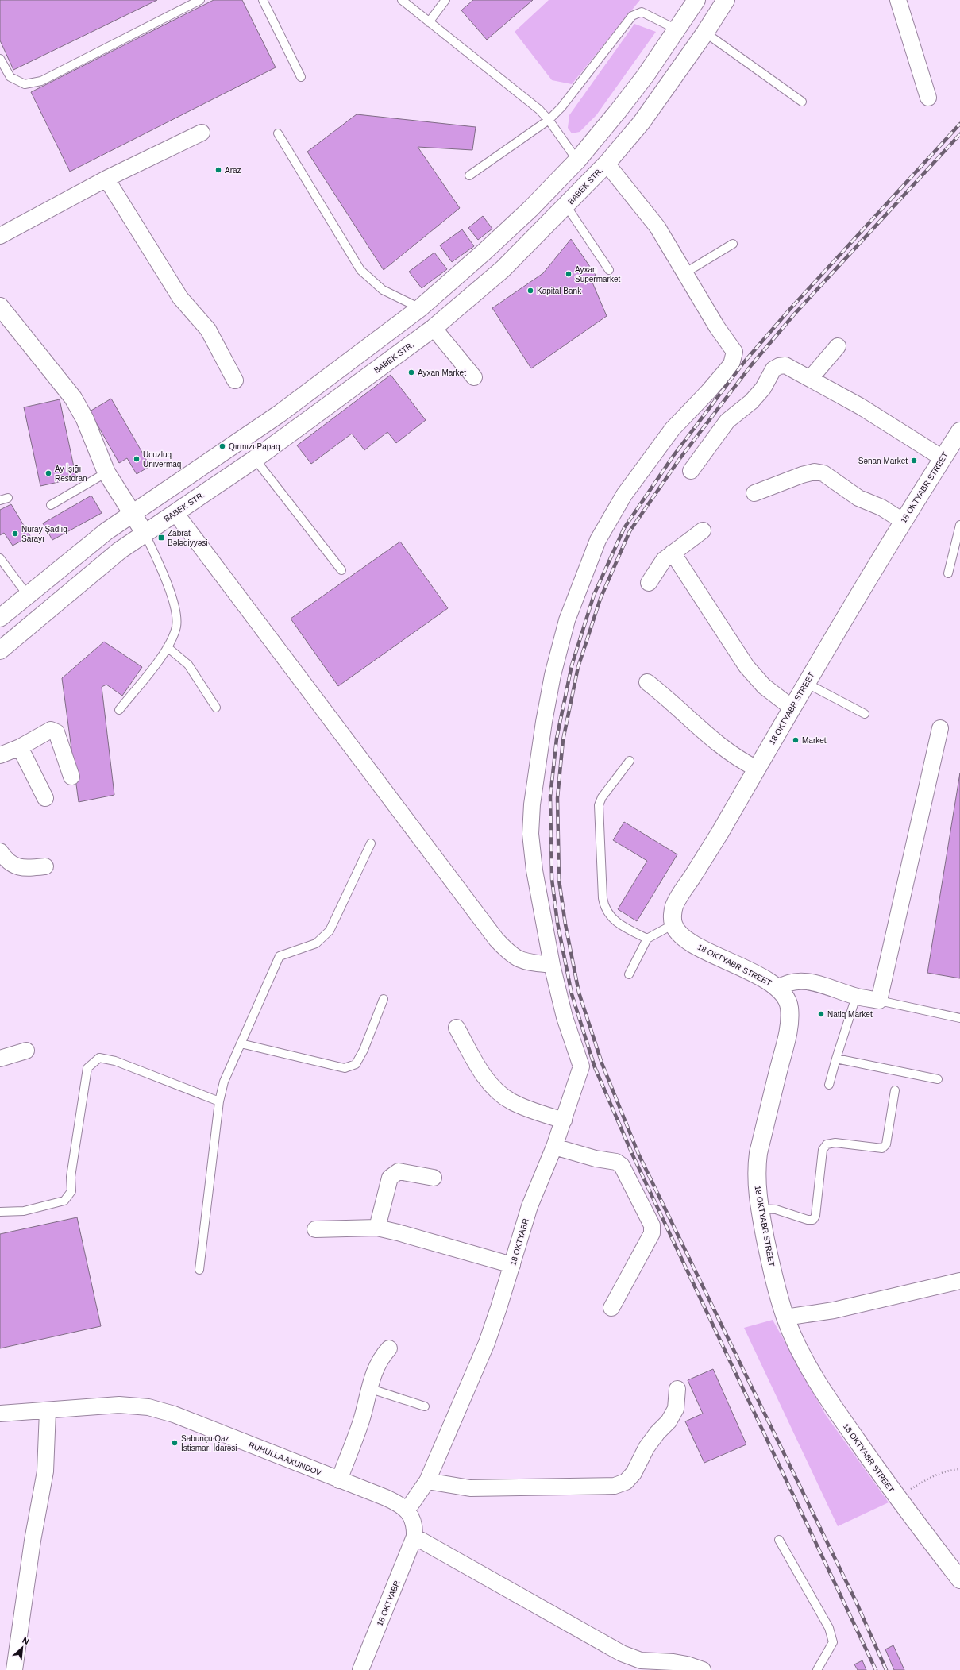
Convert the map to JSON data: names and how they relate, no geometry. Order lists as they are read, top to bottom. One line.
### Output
{"streets":{"main road":["BABEK STR.","18 OKTYABR STREET"],"street":["18 OKTYABR","RUHULLA AXUNDOV"]},"crossings":[["18 OKTYABR","RUHULLA AXUNDOV"]],"places":{"other":["Araz","Ayxan Supermarket","Kapital Bank","Ayxan Market","Qırmızı Papaq","Ucuzluq Univermaq","Sənan Market","Ay İşığı Restoran","Nuray Şadlıq Sarayı","Market","Natiq Market","Sabunçu Qaz İstismarı İdarəsi"],"transit":["Zabrat Bәlәdiyyәsi"]},"north":"top right"}
